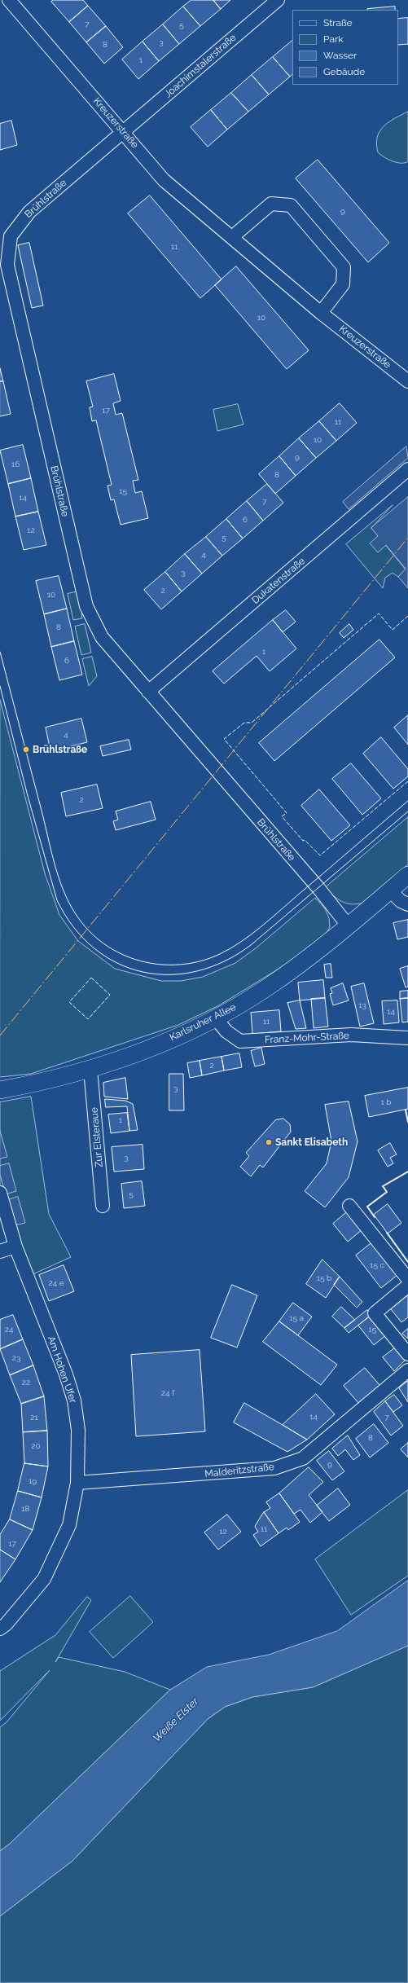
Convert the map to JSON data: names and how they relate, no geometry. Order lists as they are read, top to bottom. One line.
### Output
{"streets":{"street":["Joachimstalerstraße","Kreuzerstraße","Brühlstraße","Dukatenstraße","Karlsruher Allee","Franz-Mohr-Straße","Zur Elsteraue","Am Hohen Ufer","Malderitzstraße"]},"crossings":[["Joachimstalerstraße","Kreuzerstraße"],["Joachimstalerstraße","Brühlstraße"],["Kreuzerstraße","Brühlstraße"],["Brühlstraße","Dukatenstraße"],["Brühlstraße","Karlsruher Allee"],["Karlsruher Allee","Franz-Mohr-Straße"],["Karlsruher Allee","Zur Elsteraue"],["Am Hohen Ufer","Malderitzstraße"]],"water":["Weiße Elster"],"places":["Brühlstraße","Sankt Elisabeth"],"house_numbers":["7","5","3","8","1","9","11","10","17","11","10","9","16","8","15","14","7","6","12","5","4","3","2","10","8","1","6","4","2","13","14","11","2","3","1 b","1","3","5","15 c","15 b","24 e","15 a","24","15","23","22","24 f","14","21","7","8","20","9","19","18","11","12","17"],"legend":["Straße","Park","Wasser","Gebäude"]}
